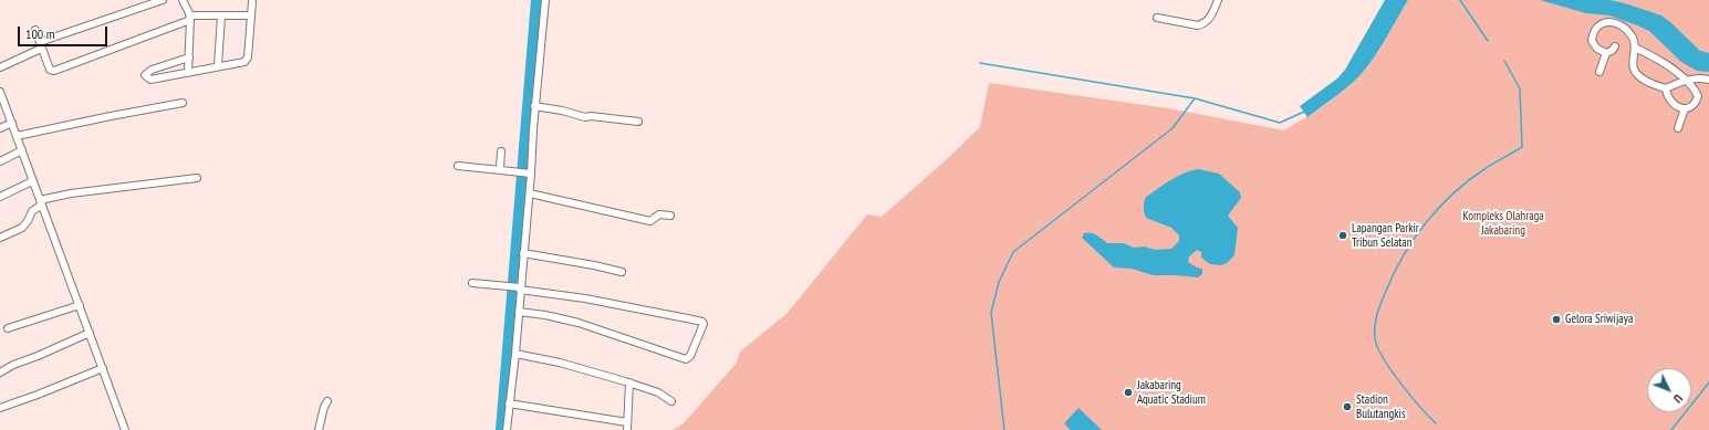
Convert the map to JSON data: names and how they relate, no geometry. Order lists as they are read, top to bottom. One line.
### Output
{"parks":["Kompleks Olahraga Jakabaring"],"places":["Lapangan Parkir Tribun Selatan","Gelora Sriwijaya","Jakabaring Aquatic Stadium","Stadion Bulutangkis"],"scale_bar":"100 m","north":"bottom right"}
